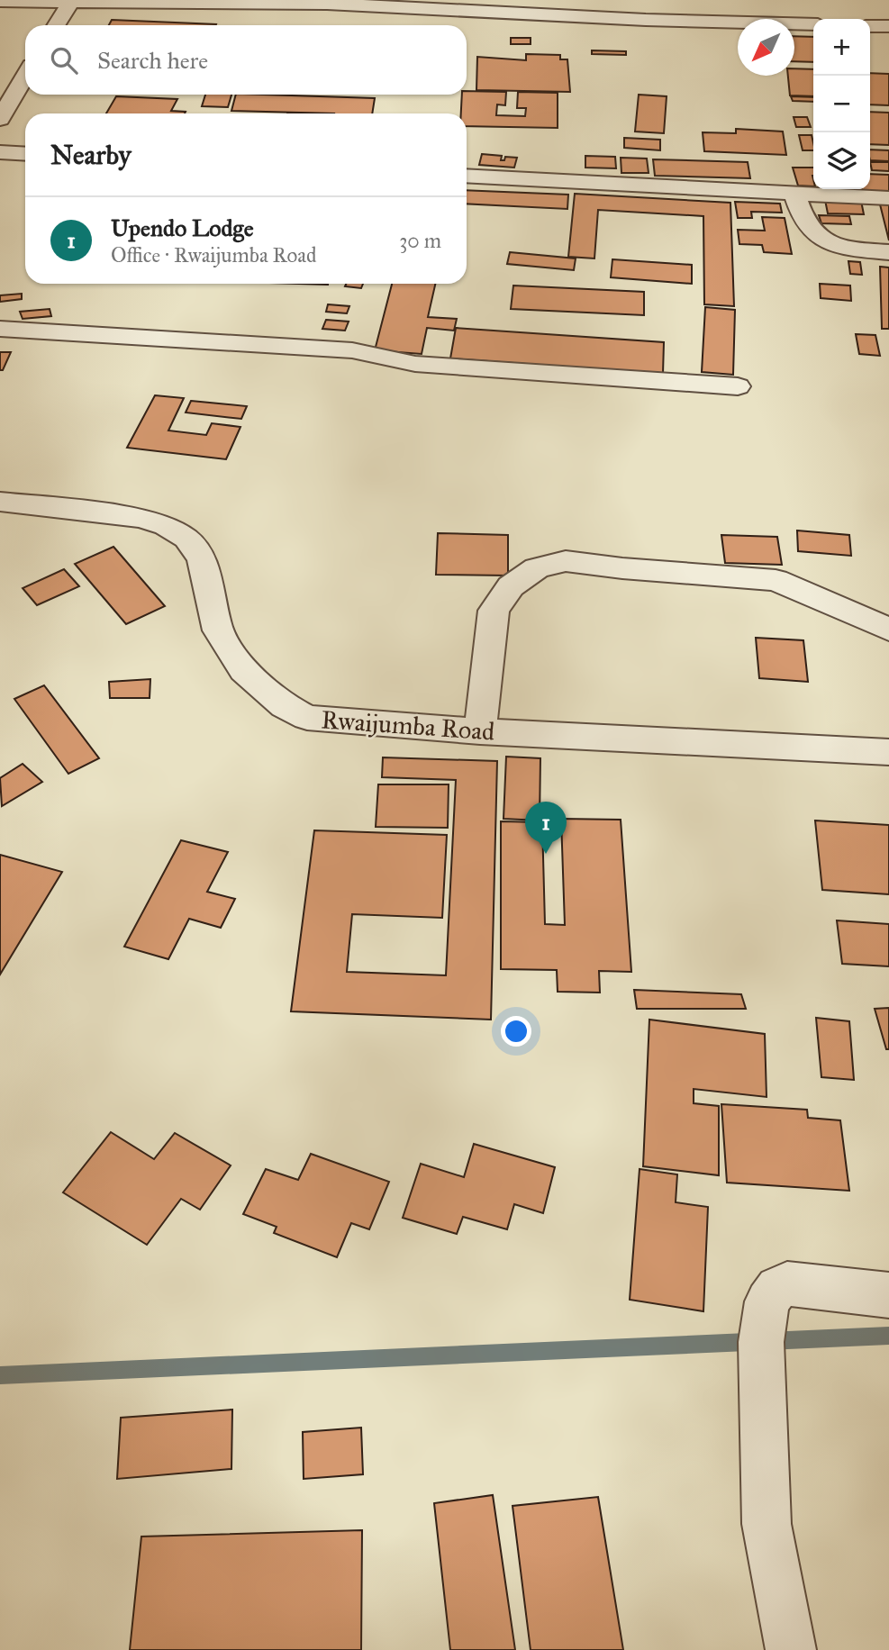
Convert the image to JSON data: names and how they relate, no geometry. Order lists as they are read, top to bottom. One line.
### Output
{"streets":{"street":["Rwaijumba Road"]},"north":"bottom left","page":{"map_buttons":["+","−"],"search":"Search here","heading":"Nearby","list":[{"mark":"1","name":"Upendo Lodge","note":"Office · Rwaijumba Road","value":"30 m"}],"pins":"1"}}
